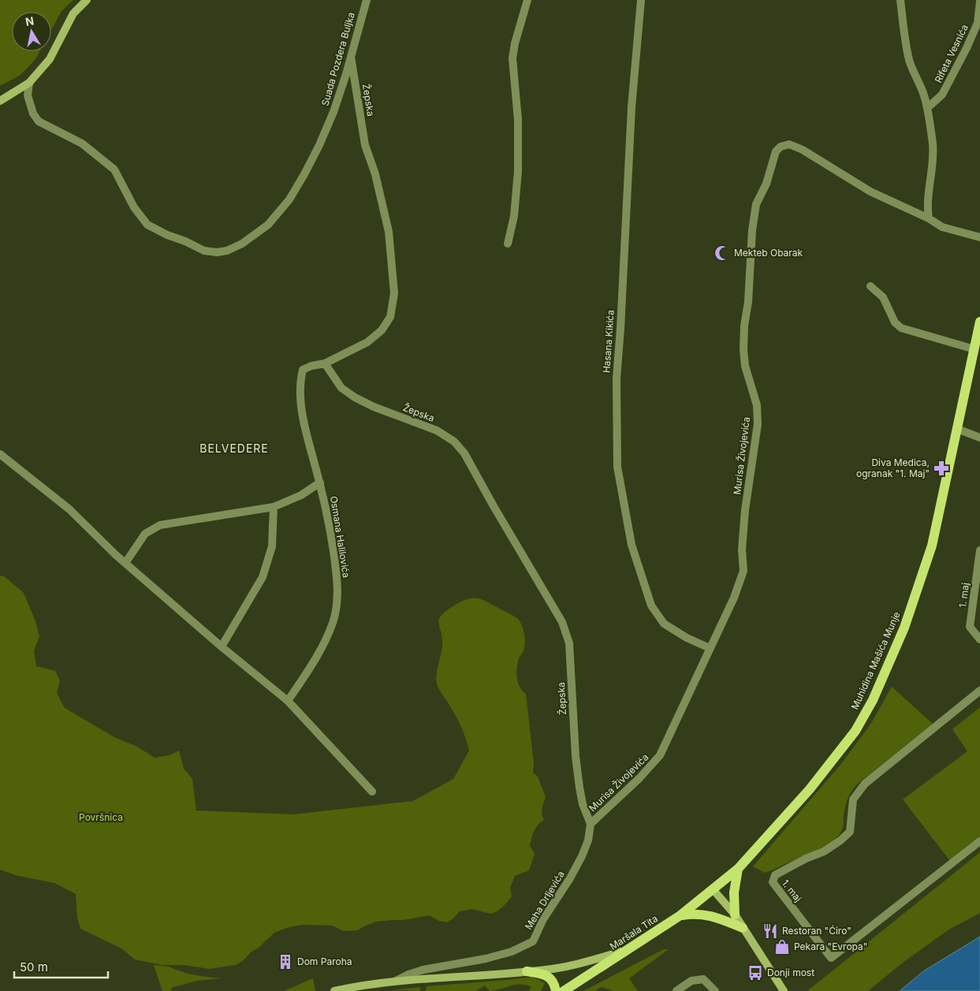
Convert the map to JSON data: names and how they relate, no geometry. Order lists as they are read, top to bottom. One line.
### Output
{"streets":{"main road":["Muhidina Mašića Munje","Meha Drljevića","Maršala Tita"],"street":["Rifeta Vesnića","Suada Pozdera Buljka","Žepska","Hasana Kikića","Murisa Živojevića","Osmana Halilovića","1. maj"]},"crossings":[["Suada Pozdera Buljka","Žepska"],["Žepska","Murisa Živojevića"],["Žepska","Osmana Halilovića"],["Žepska","Meha Drljevića"],["Hasana Kikića","Murisa Živojevića"],["Murisa Živojevića","Meha Drljevića"],["Muhidina Mašića Munje","Maršala Tita"],["Meha Drljevića","Maršala Tita"]],"districts":["BELVEDERE"],"parks":["Površnica"],"places":{"mosque":["Mekteb Obarak"],"pharmacy":["Diva Medica, ogranak \"1. Maj\""],"restaurant":["Restoran \"Ćiro\""],"shop":["Pekara \"Evropa\""],"building":["Dom Paroha"],"bus stop":["Donji most"]},"scale_bar":"50 m","north":"top"}
